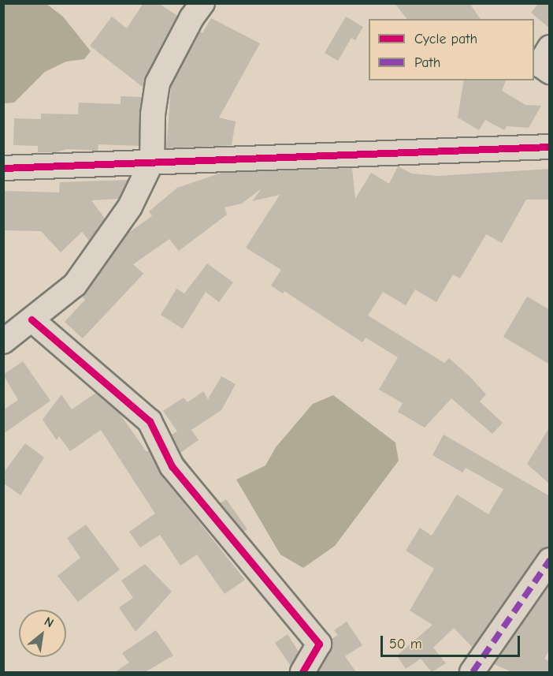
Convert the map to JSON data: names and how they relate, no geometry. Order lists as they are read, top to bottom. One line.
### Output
{"legend":["Cycle path","Path"],"scale_bar":"50 m","north":"top right"}
